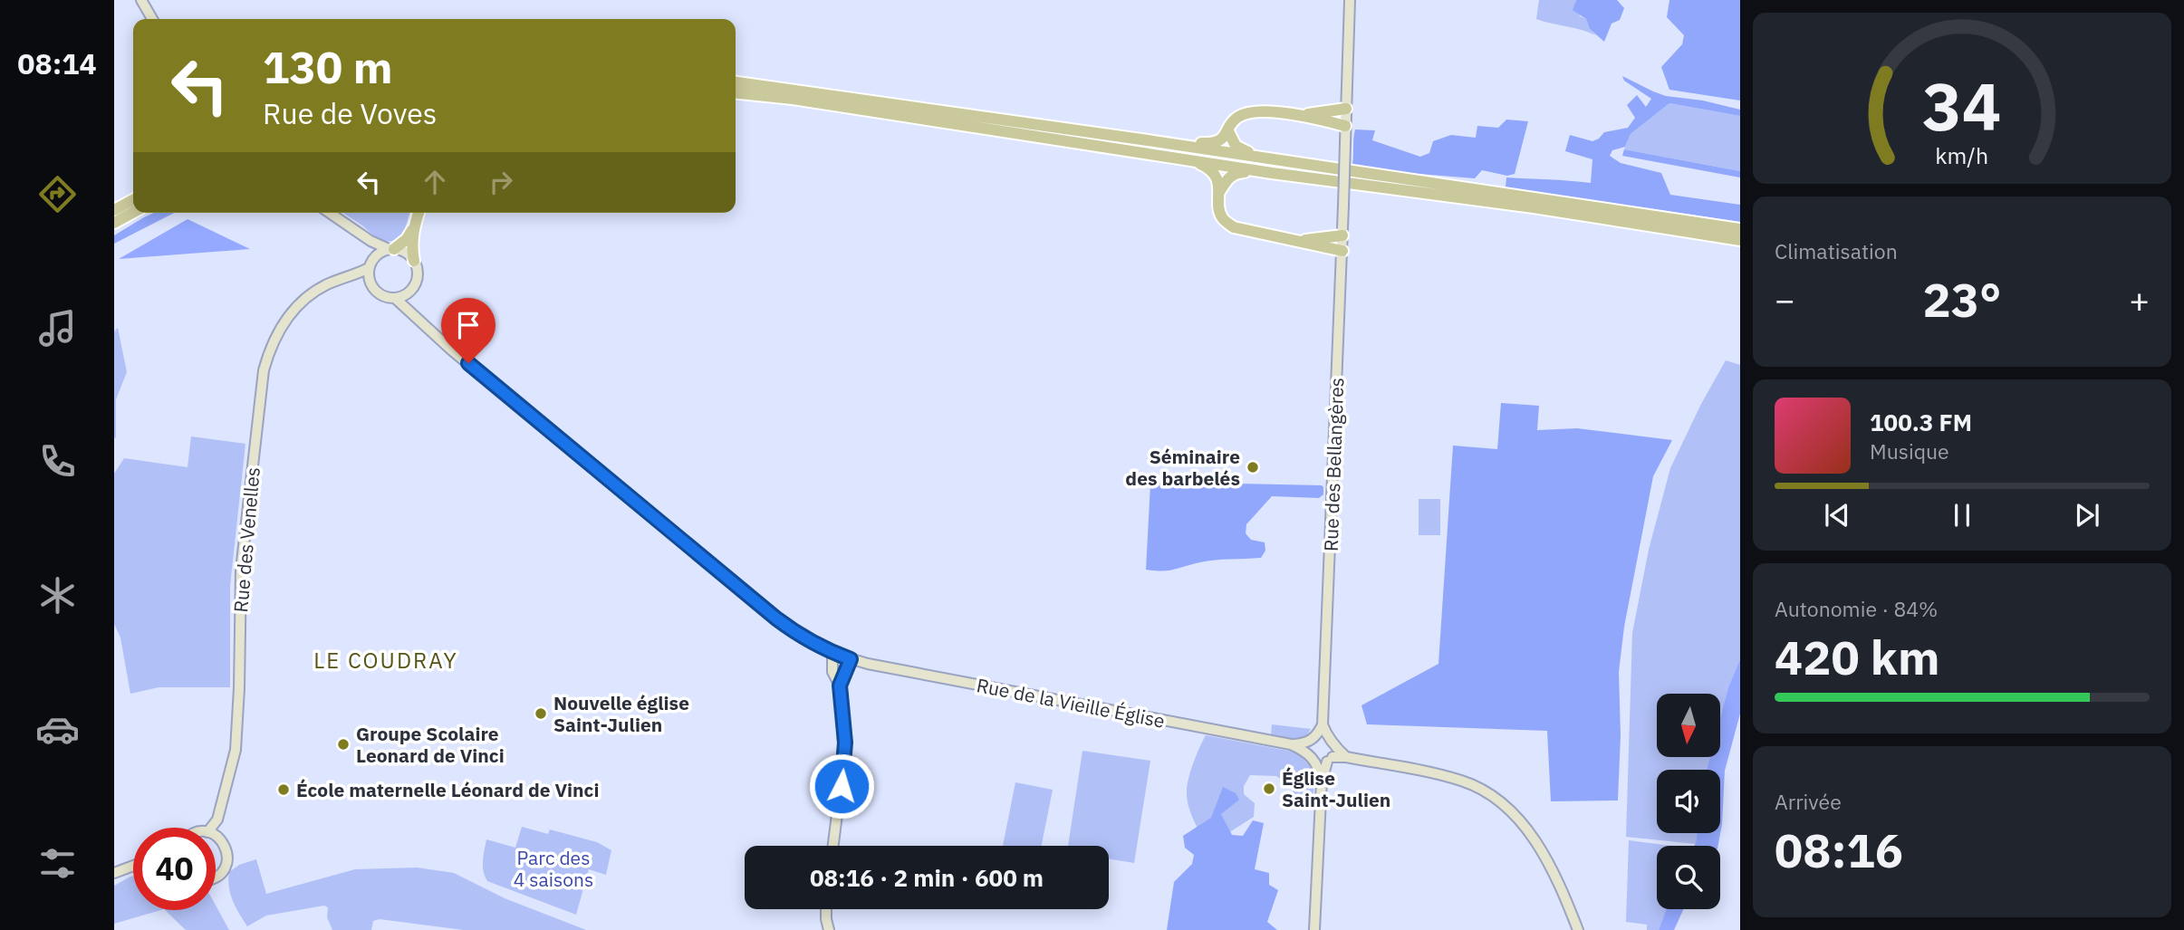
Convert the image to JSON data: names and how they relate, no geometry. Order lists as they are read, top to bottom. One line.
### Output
{"streets":{"main road":["Rue des Bellangères","Rue des Venelles","Rue de la Vieille Église"]},"crossings":[["Rue des Venelles","Rue de la Vieille Église"]],"districts":["LE COUDRAY"],"parks":["Parc des 4 saisons"],"places":["Séminaire des barbelés","Nouvelle église Saint-Julien","Groupe Scolaire Leonard de Vinci","Église Saint-Julien","École maternelle Léonard de Vinci"],"north":"bottom","page":{"tabs":"08:14","turn":["130 m","Rue de Voves"],"tile":["Climatisation",["Autonomie · 84%","420 km"],["Arrivée","08:16"]],"heat":["−","23°","+"],"song":["100.3 FM","Musique"],"limit":"40","trip":"08:16 · 2 min · 600 m","gauge":["34","km/h"]}}
